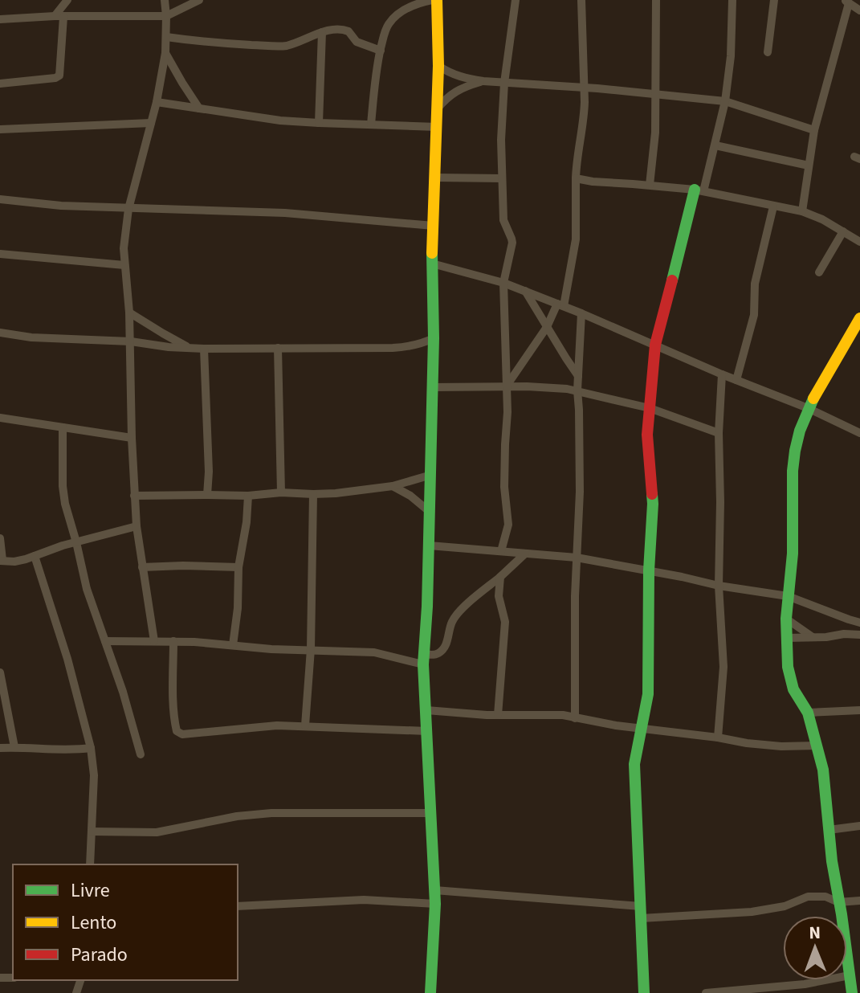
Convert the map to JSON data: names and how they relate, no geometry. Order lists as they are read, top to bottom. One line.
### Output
{"legend":["Livre","Lento","Parado"],"north":"top"}
